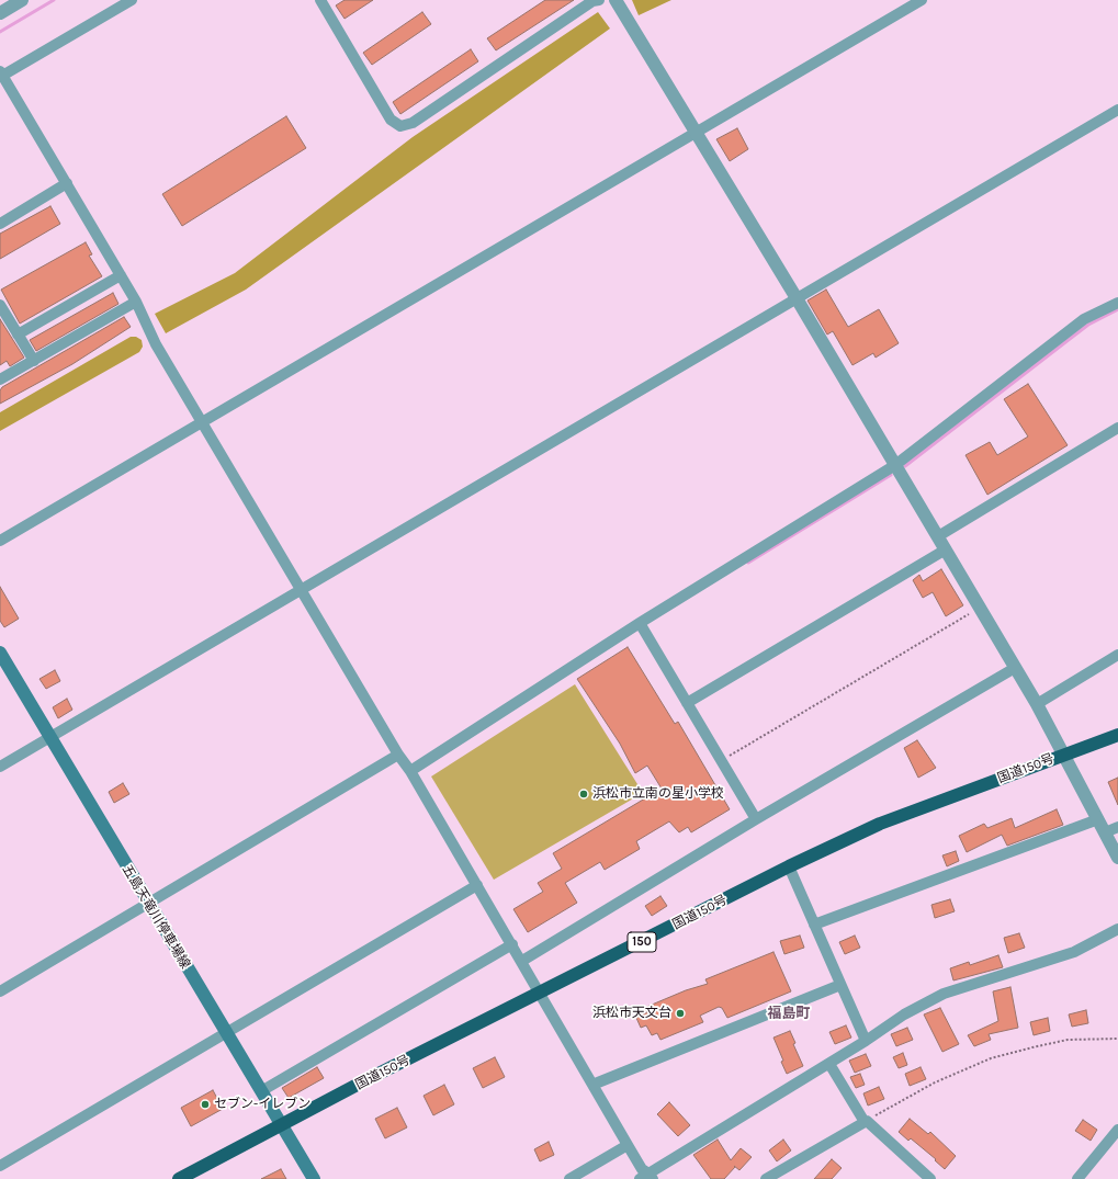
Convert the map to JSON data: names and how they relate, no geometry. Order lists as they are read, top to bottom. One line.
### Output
{"streets":{"highway":["国道150号","150"],"main road":["五島天竜川停車場線"]},"crossings":[["国道150号","五島天竜川停車場線"]],"districts":["福島町"],"places":["浜松市立南の星小学校","浜松市天文台","セブン-イレブン"]}
